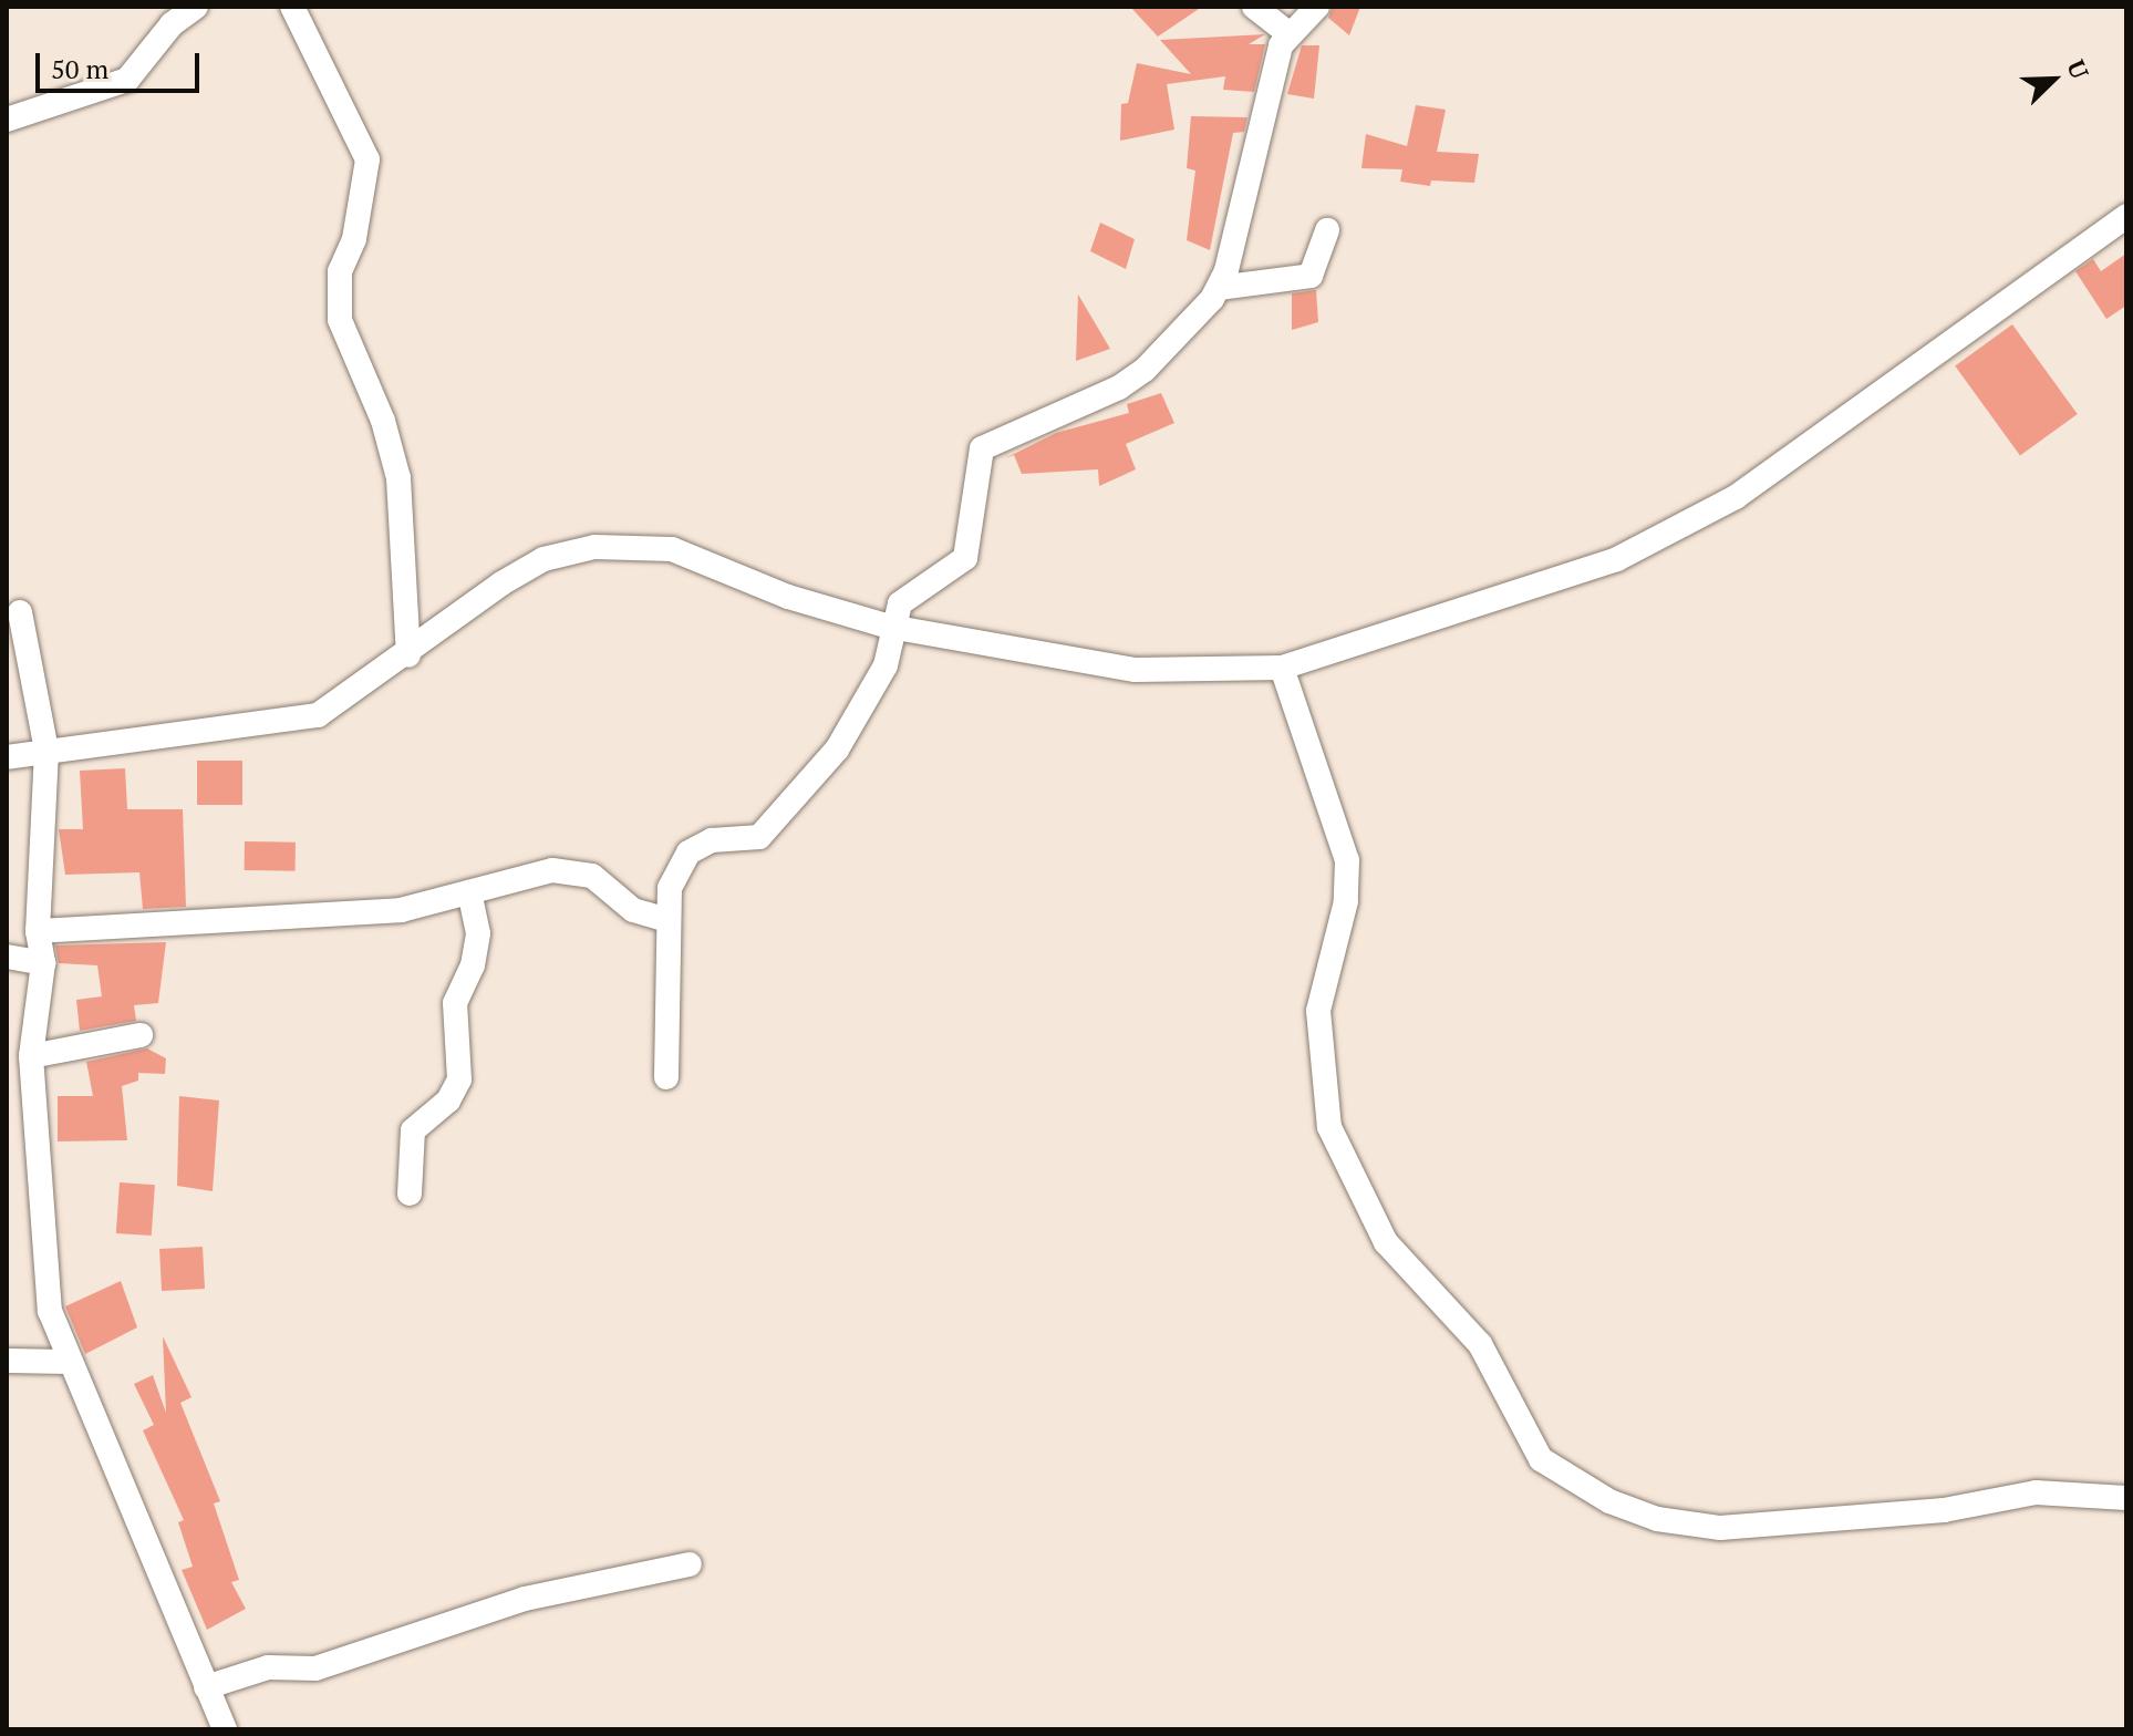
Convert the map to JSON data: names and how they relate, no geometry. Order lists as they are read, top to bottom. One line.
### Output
{"scale_bar":"50 m","north":"top right"}
